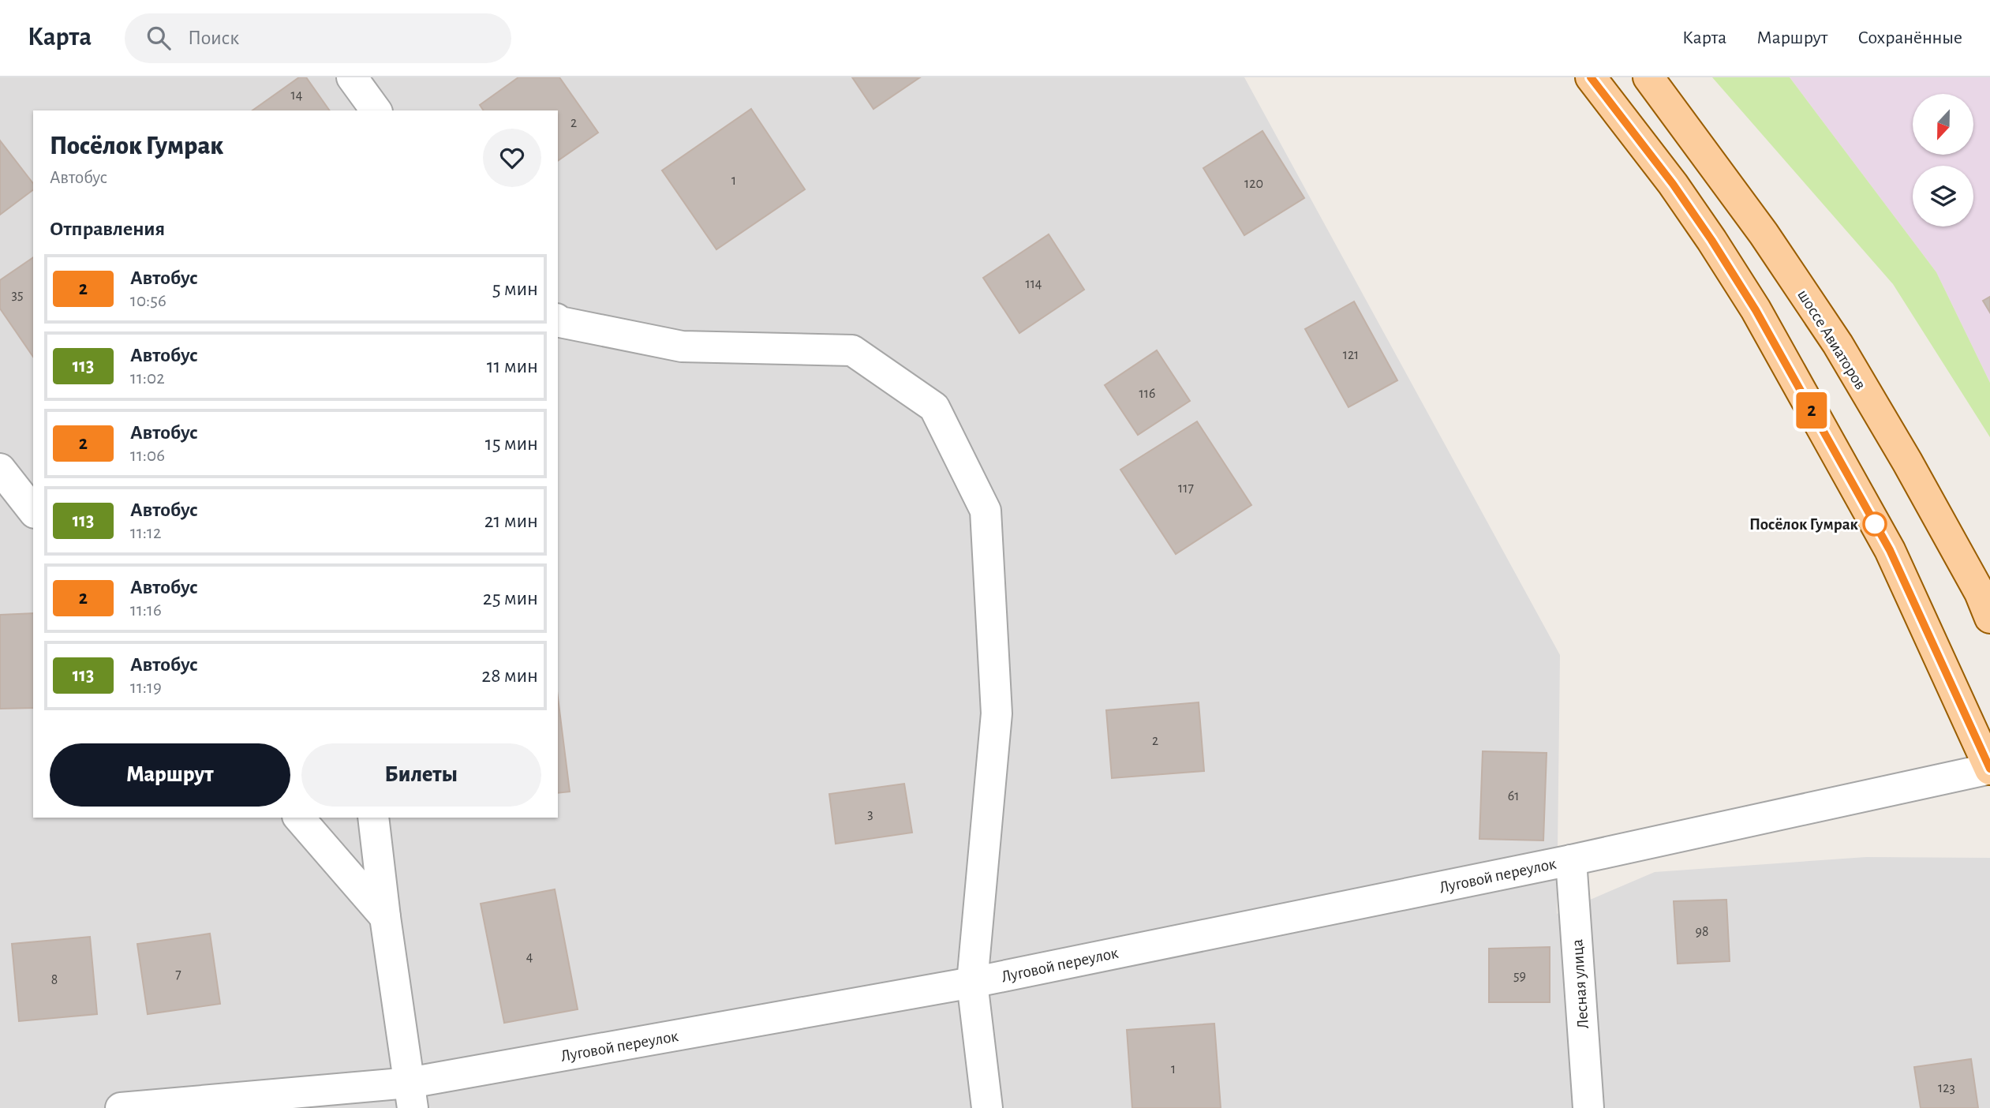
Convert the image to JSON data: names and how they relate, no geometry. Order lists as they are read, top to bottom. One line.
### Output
{"streets":{"main road":["шоссе Авиаторов"],"street":["Луговой переулок","Лесная улица"]},"crossings":[["Луговой переулок","Лесная улица"]],"places":["Посёлок Гумрак"],"lines":["bus line 2"],"house_numbers":["14","2","1","120","114","35","121","116","117","2","61","3","98","4","7","59","8","1","123"],"north":"bottom","page":{"header":"Карта","search":"Поиск","nav":["Карта","Маршрут","Сохранённые"],"on_map":"2","heading":[["Посёлок Гумрак","Автобус"],"Отправления"],"list":[{"mark":"2","name":"Автобус","note":"10:56","value":"5 мин"},{"mark":"113","name":"Автобус","note":"11:02","value":"11 мин"},{"mark":"2","name":"Автобус","note":"11:06","value":"15 мин"},{"mark":"113","name":"Автобус","note":"11:12","value":"21 мин"},{"mark":"2","name":"Автобус","note":"11:16","value":"25 мин"},{"mark":"113","name":"Автобус","note":"11:19","value":"28 мин"}],"buttons":["Маршрут","Билеты"]}}
